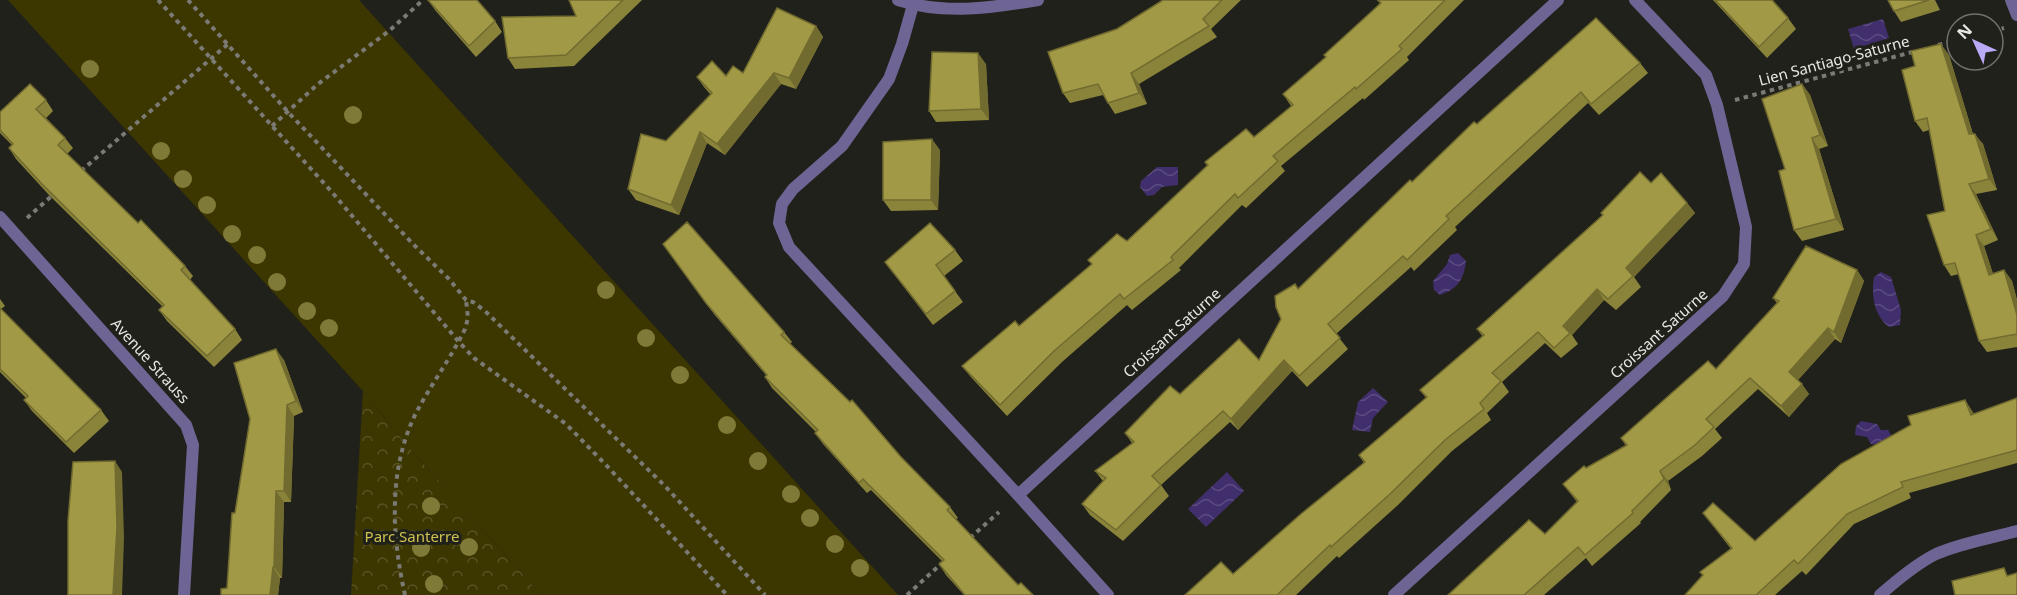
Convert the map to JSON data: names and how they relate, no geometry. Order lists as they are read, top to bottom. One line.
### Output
{"streets":{"street":["Croissant Saturne","Avenue Strauss"],"path":["Lien Santiago-Saturne"]},"crossings":[["Lien Santiago-Saturne","Croissant Saturne"]],"parks":["Parc Santerre"],"north":"top left"}
